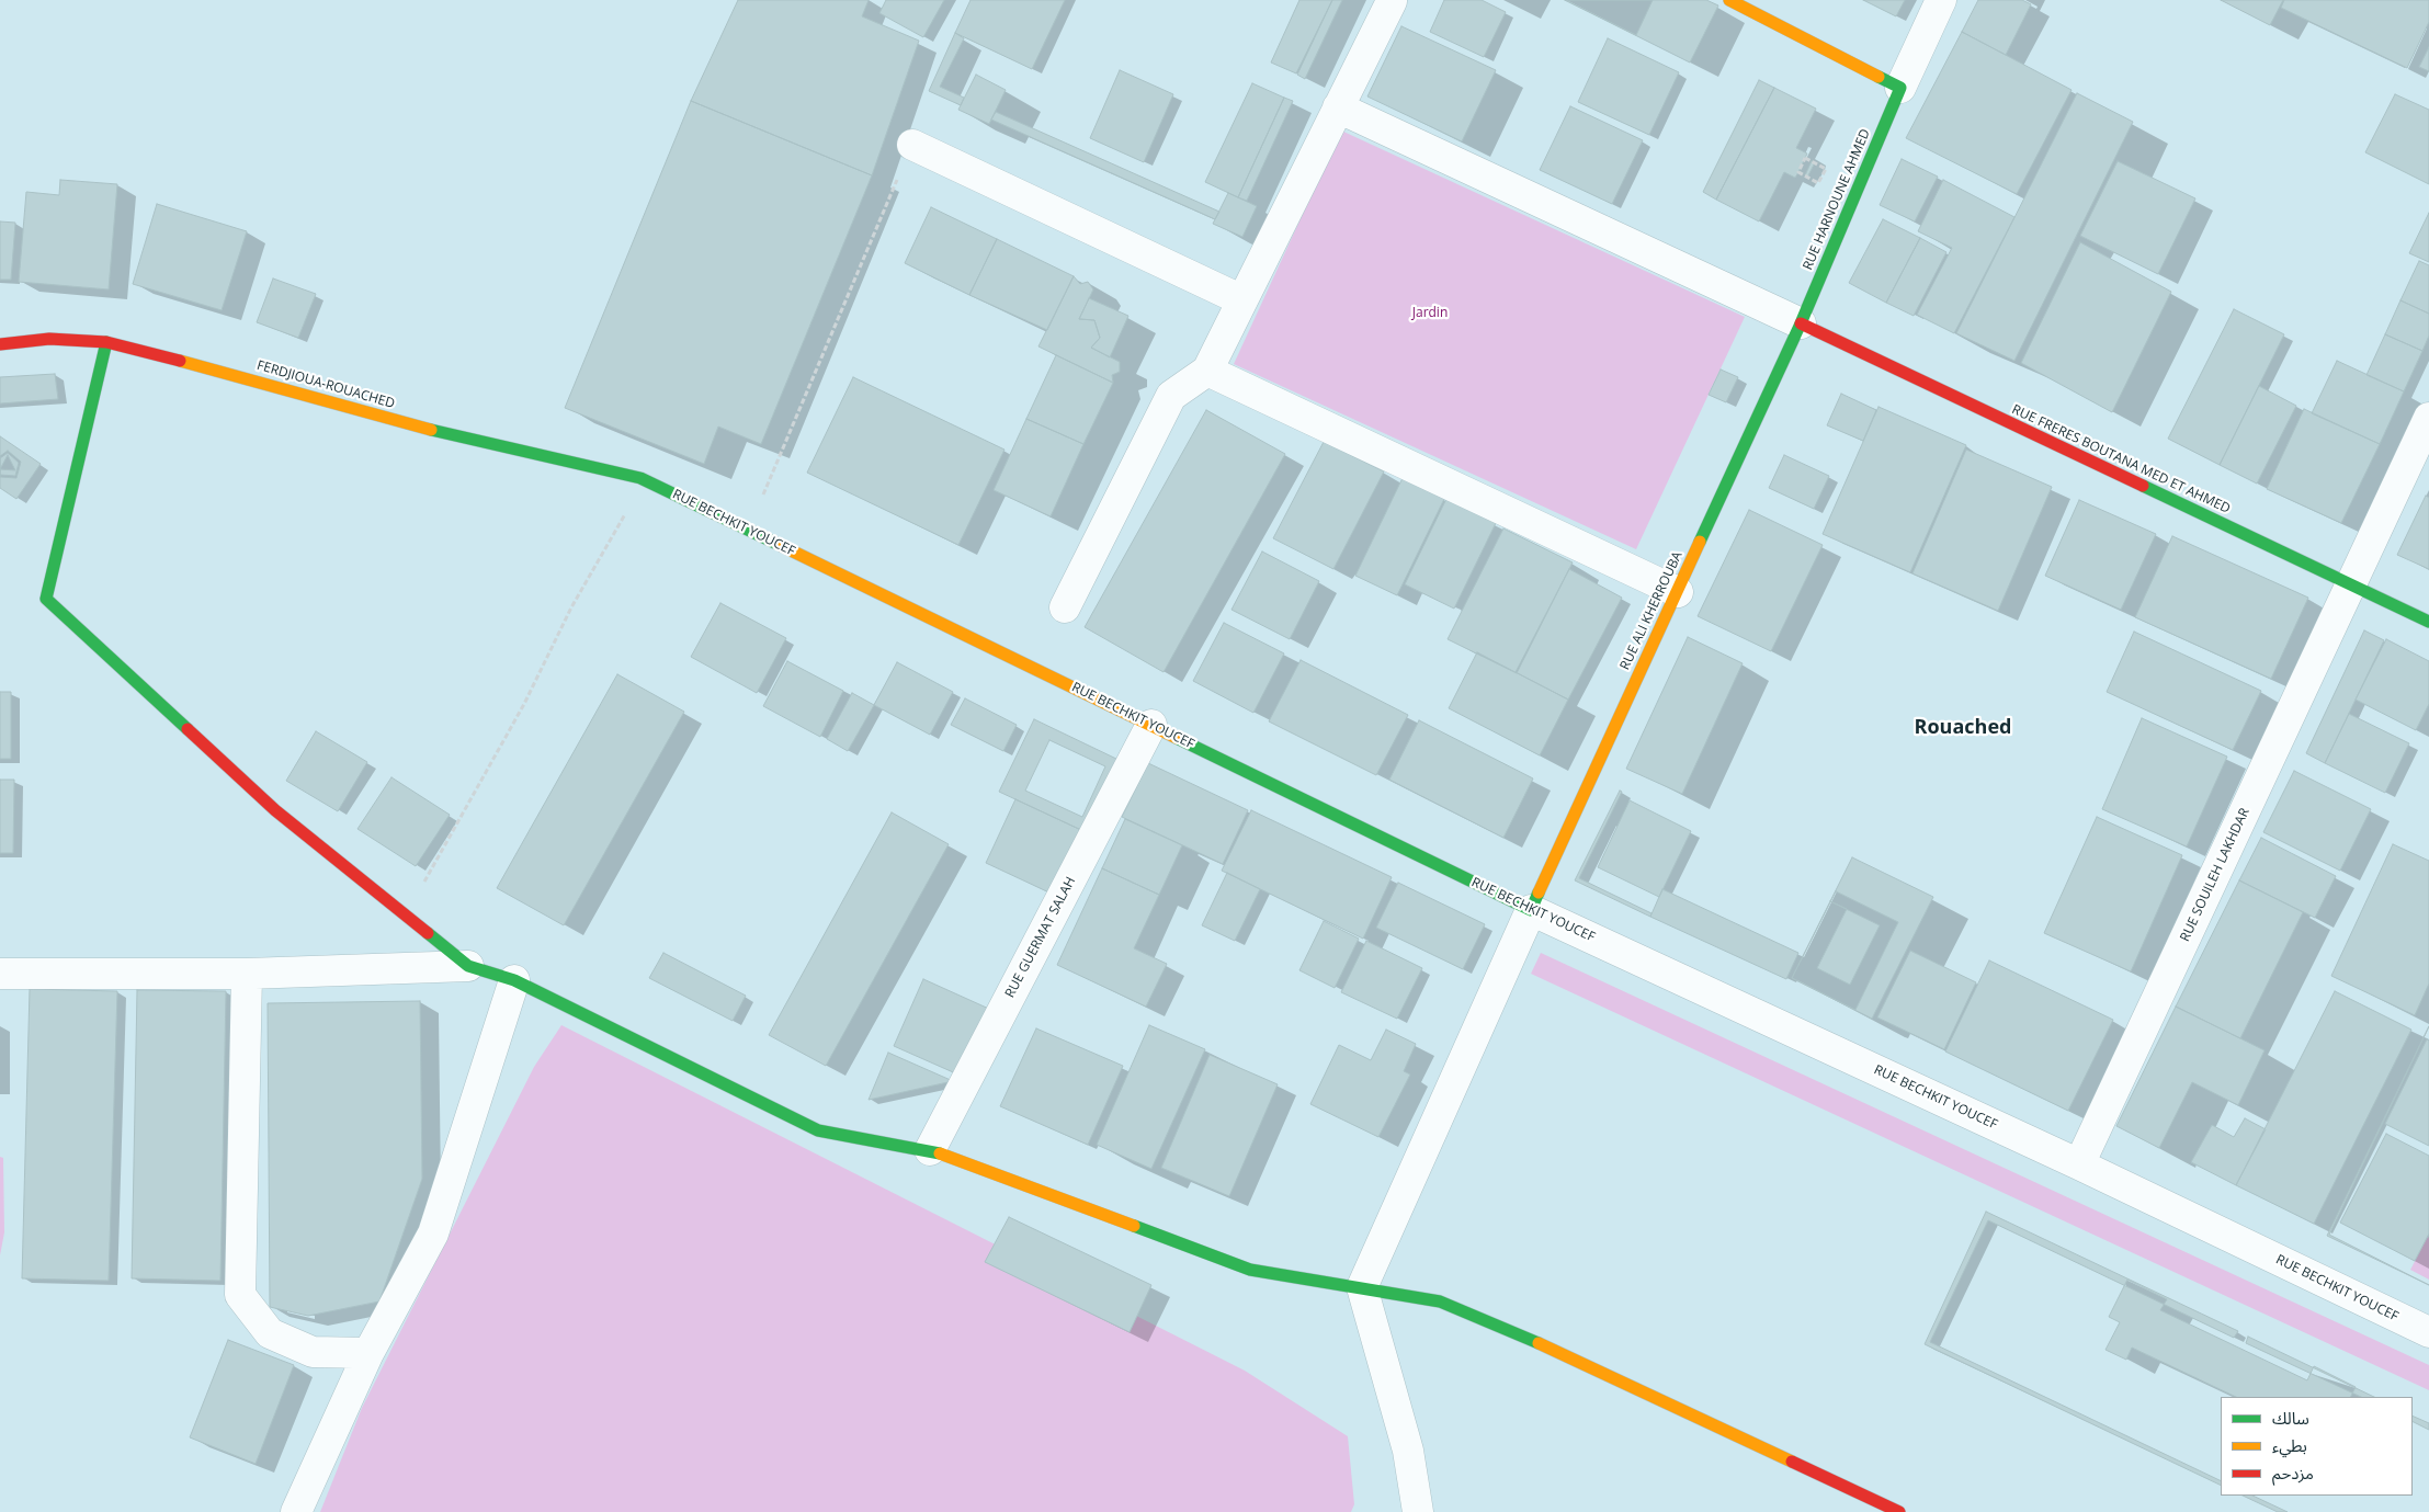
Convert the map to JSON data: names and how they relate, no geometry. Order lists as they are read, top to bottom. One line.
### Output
{"streets":{"main road":["RUE HARNOUNE AHMED","FERDJIOUA-ROUACHED","RUE FRERES BOUTANA MED ET AHMED","RUE BECHKIT YOUCEF","RUE ALI KHERROUBA"],"street":["RUE SOUILEH LAKHDAR","RUE GUERMAT SALAH"]},"crossings":[["RUE HARNOUNE AHMED","RUE FRERES BOUTANA MED ET AHMED"],["RUE HARNOUNE AHMED","RUE ALI KHERROUBA"],["FERDJIOUA-ROUACHED","RUE BECHKIT YOUCEF"],["RUE FRERES BOUTANA MED ET AHMED","RUE ALI KHERROUBA"],["RUE FRERES BOUTANA MED ET AHMED","RUE SOUILEH LAKHDAR"],["RUE BECHKIT YOUCEF","RUE ALI KHERROUBA"],["RUE BECHKIT YOUCEF","RUE SOUILEH LAKHDAR"],["RUE BECHKIT YOUCEF","RUE GUERMAT SALAH"]],"districts":["Rouached"],"parks":["Jardin"],"legend":["سالك","بطيء","مزدحم"]}
